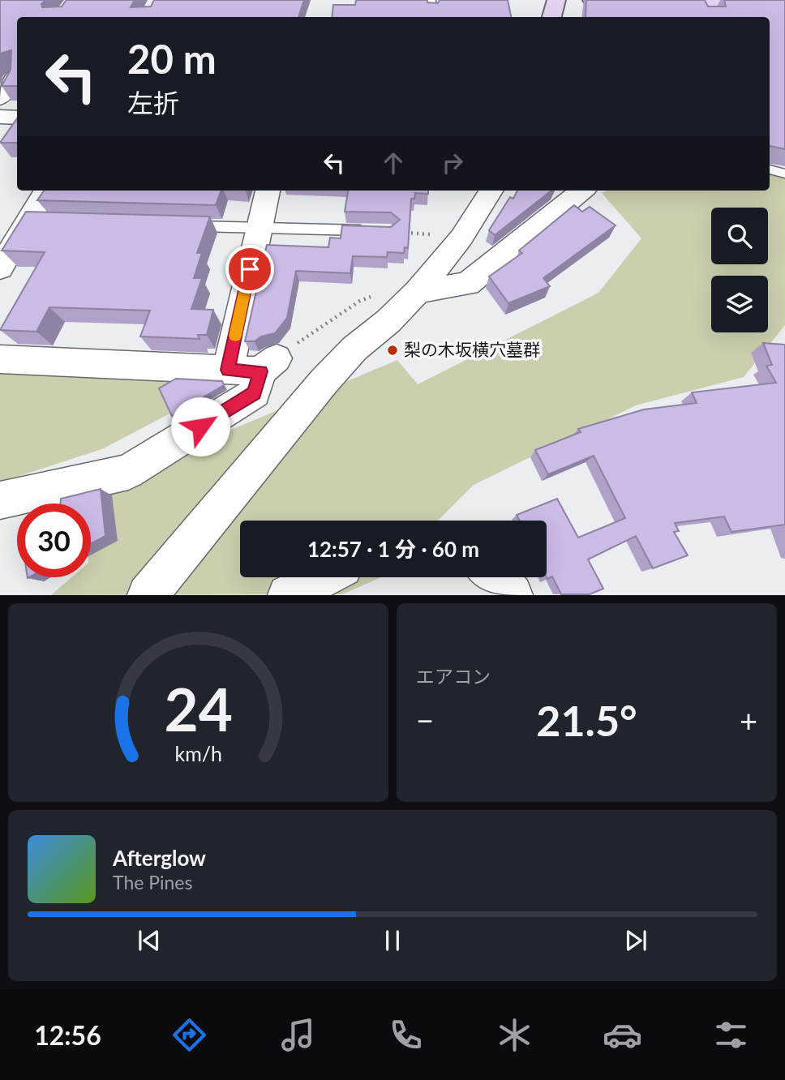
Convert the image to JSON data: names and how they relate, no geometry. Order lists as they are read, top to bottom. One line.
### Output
{"places":["梨の木坂横穴墓群"],"page":{"turn":["20 m","左折"],"limit":"30","trip":"12:57 · 1 分 · 60 m","tile":"エアコン","heat":["−","21.5°","+"],"song":["Afterglow","The Pines"],"tabs":"12:56","gauge":["24","km/h"]}}
